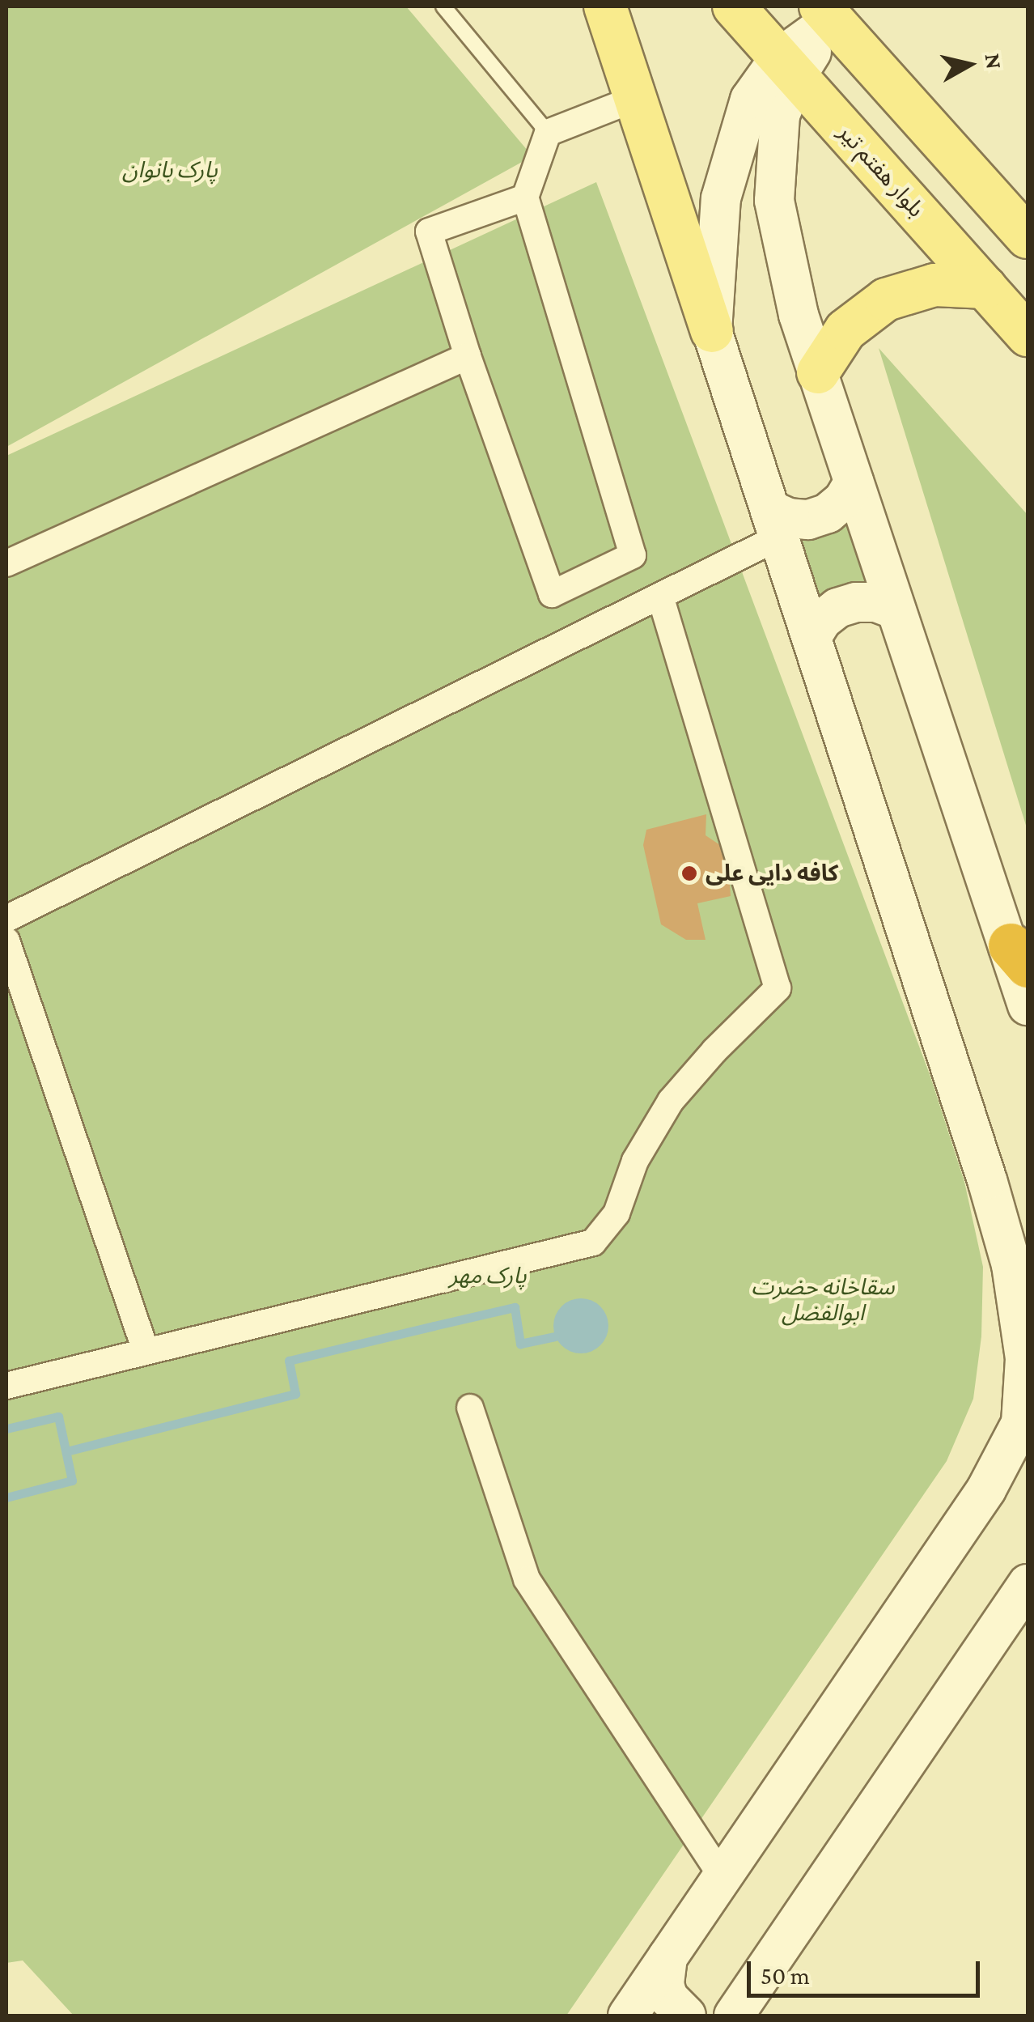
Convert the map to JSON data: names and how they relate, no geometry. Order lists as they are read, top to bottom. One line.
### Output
{"streets":{"main road":["بلوار هفتم تیر"]},"parks":["پارک بانوان","پارک مهر","سقاخانه حضرت ابوالفضل"],"places":["کافه دایی علی"],"scale_bar":"50 m","north":"right"}
